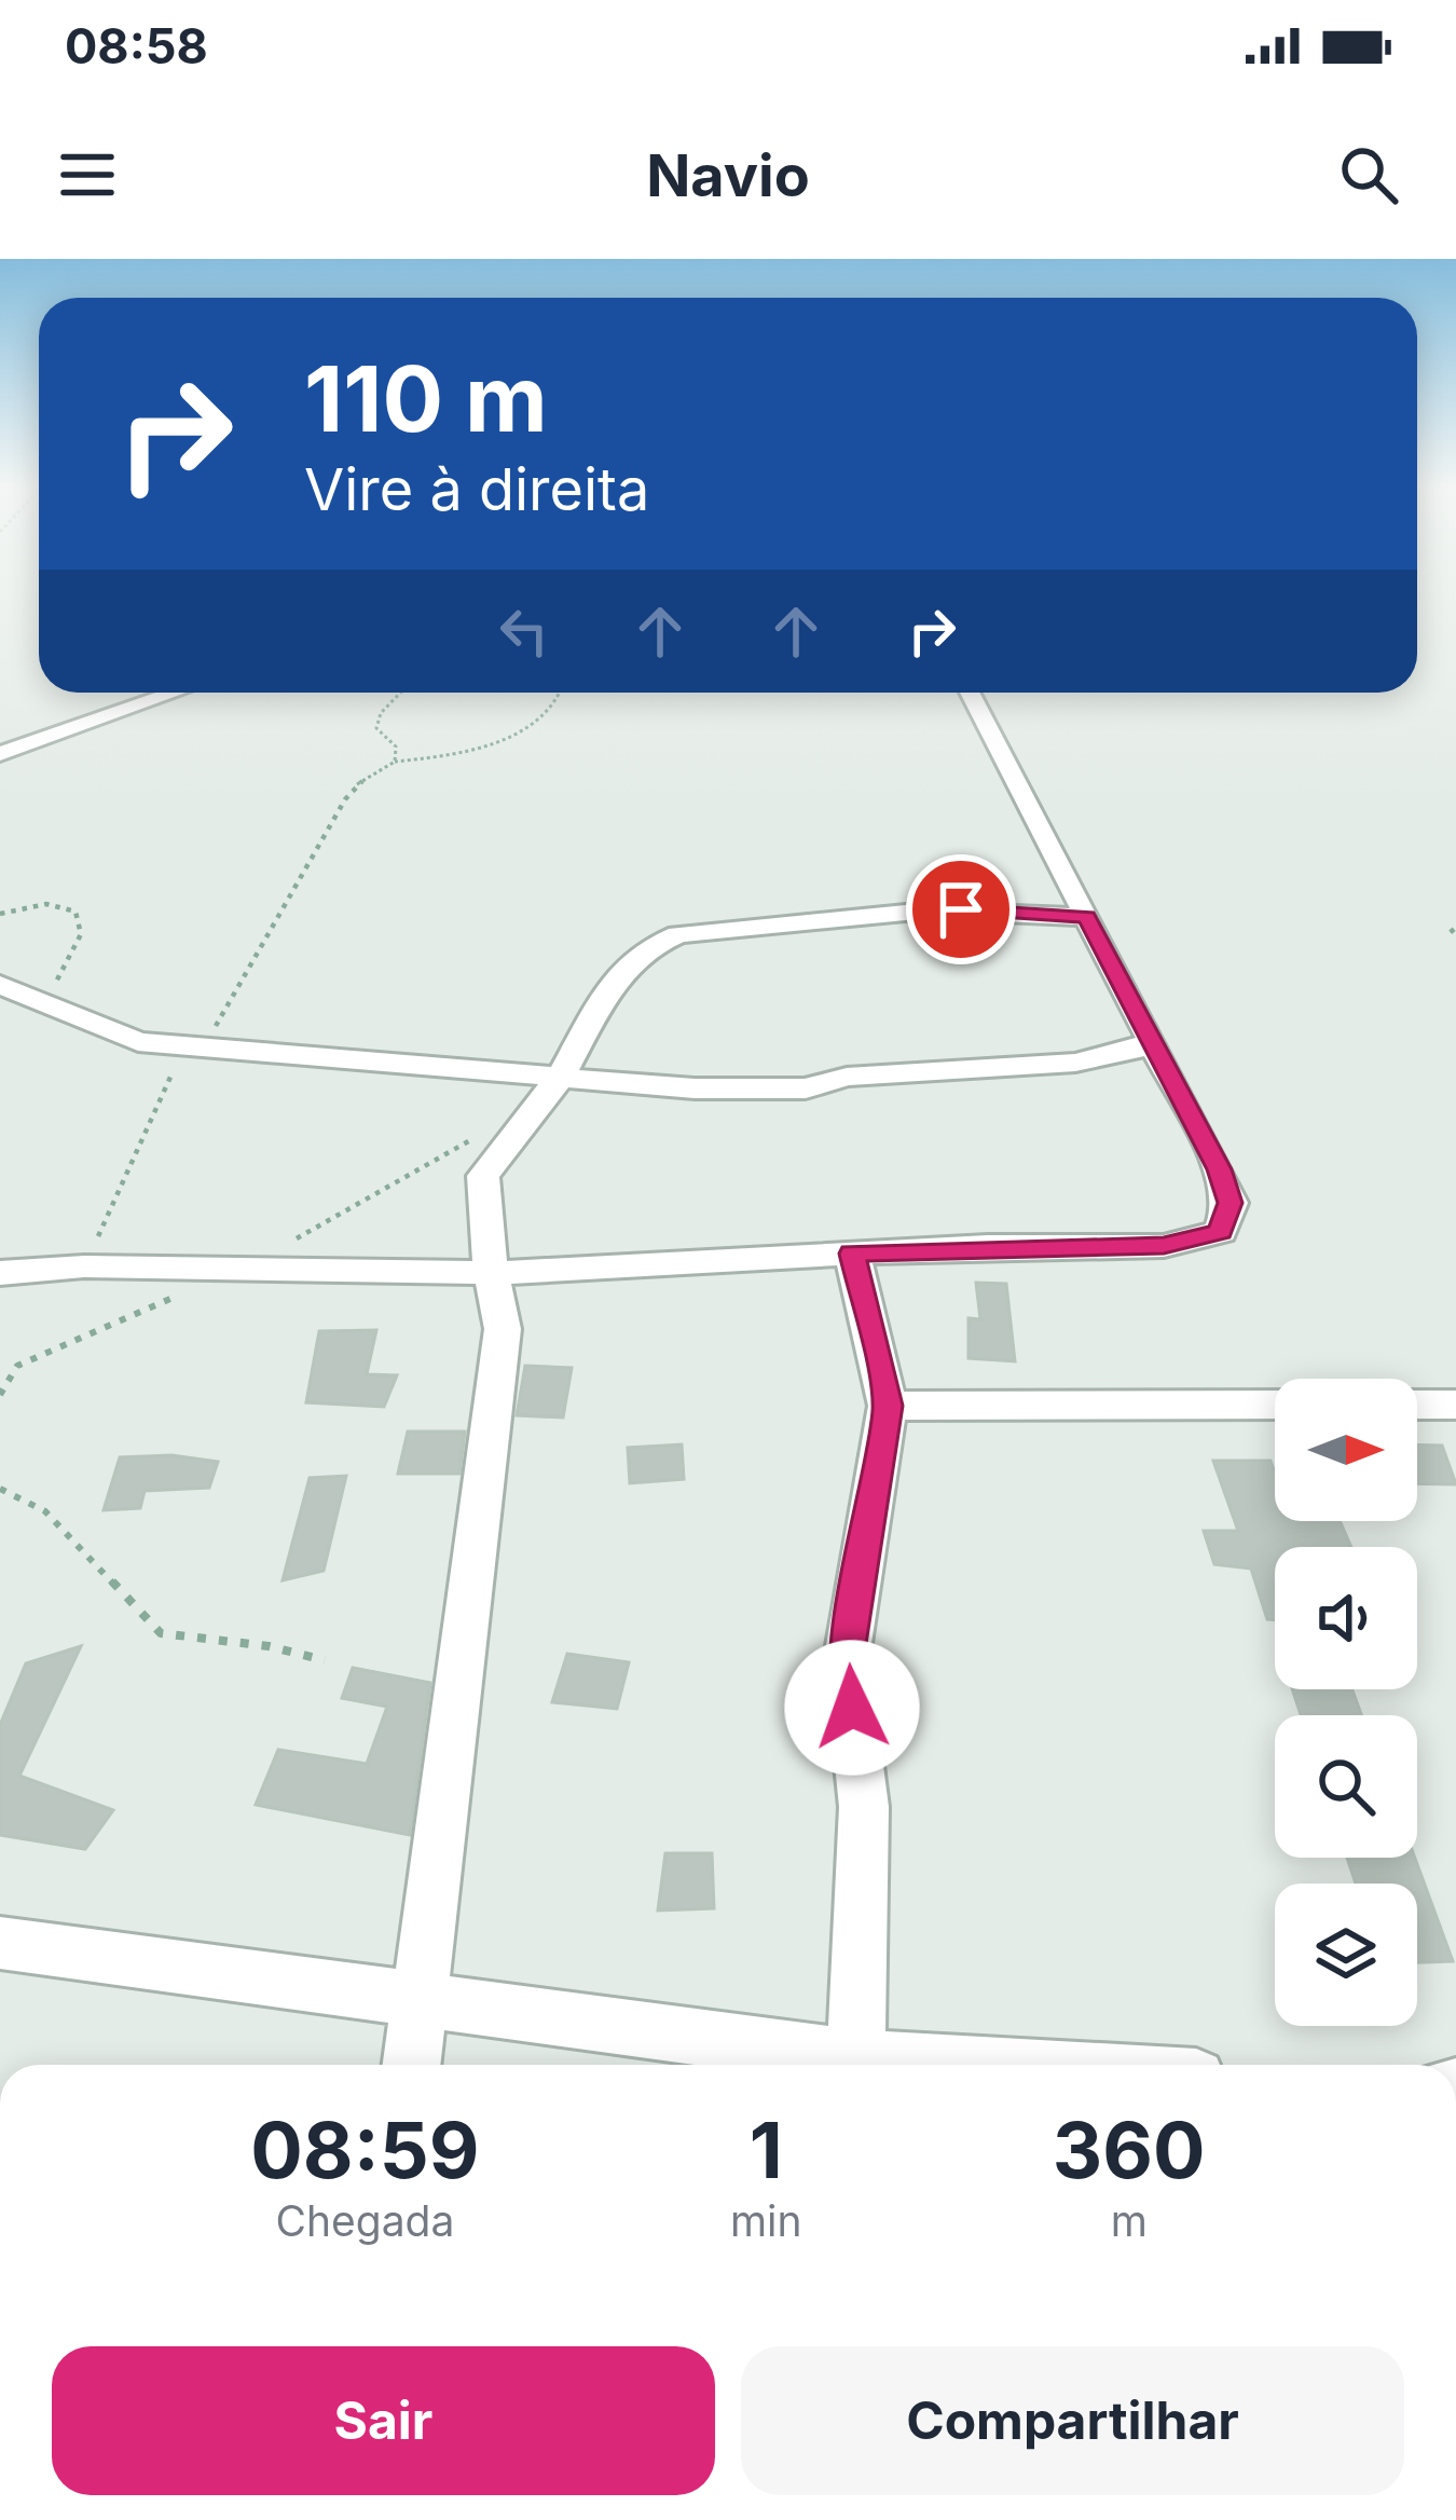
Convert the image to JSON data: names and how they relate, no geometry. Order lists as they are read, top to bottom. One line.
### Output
{"north":"right","page":{"status":"08:58","header":"Navio","turn":["110 m","Vire à direita"],"eta":["08:59","Chegada","1","min","360","m"],"buttons":["Sair","Compartilhar"]}}
